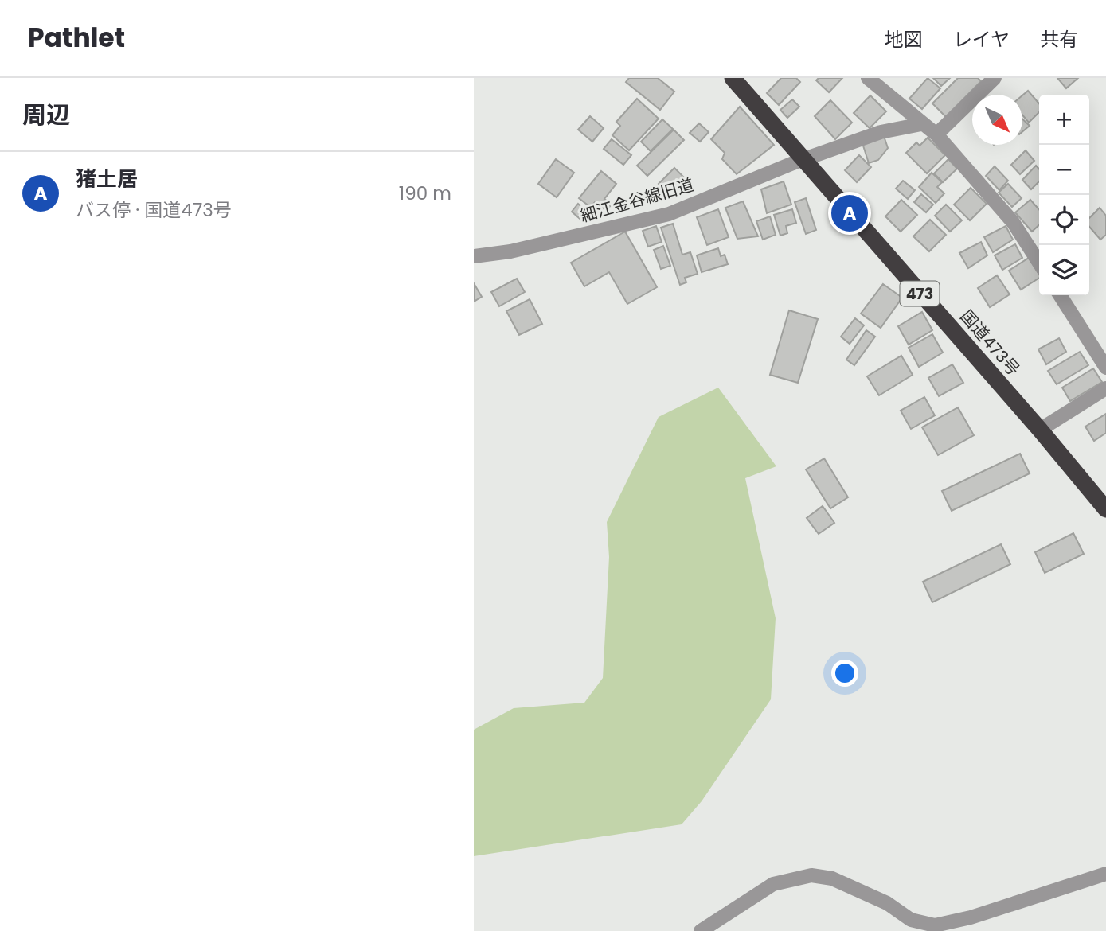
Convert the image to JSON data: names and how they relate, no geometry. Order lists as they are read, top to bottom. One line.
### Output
{"streets":{"highway":["473","国道473号"],"street":["細江金谷線旧道"]},"crossings":[["細江金谷線旧道","国道473号"]],"north":"bottom right","page":{"header":"Pathlet","nav":["地図","レイヤ","共有"],"heading":"周辺","map_buttons":["+","−"],"list":[{"mark":"A","name":"猪土居","note":"バス停 · 国道473号","value":"190 m"}],"pins":"A"}}
